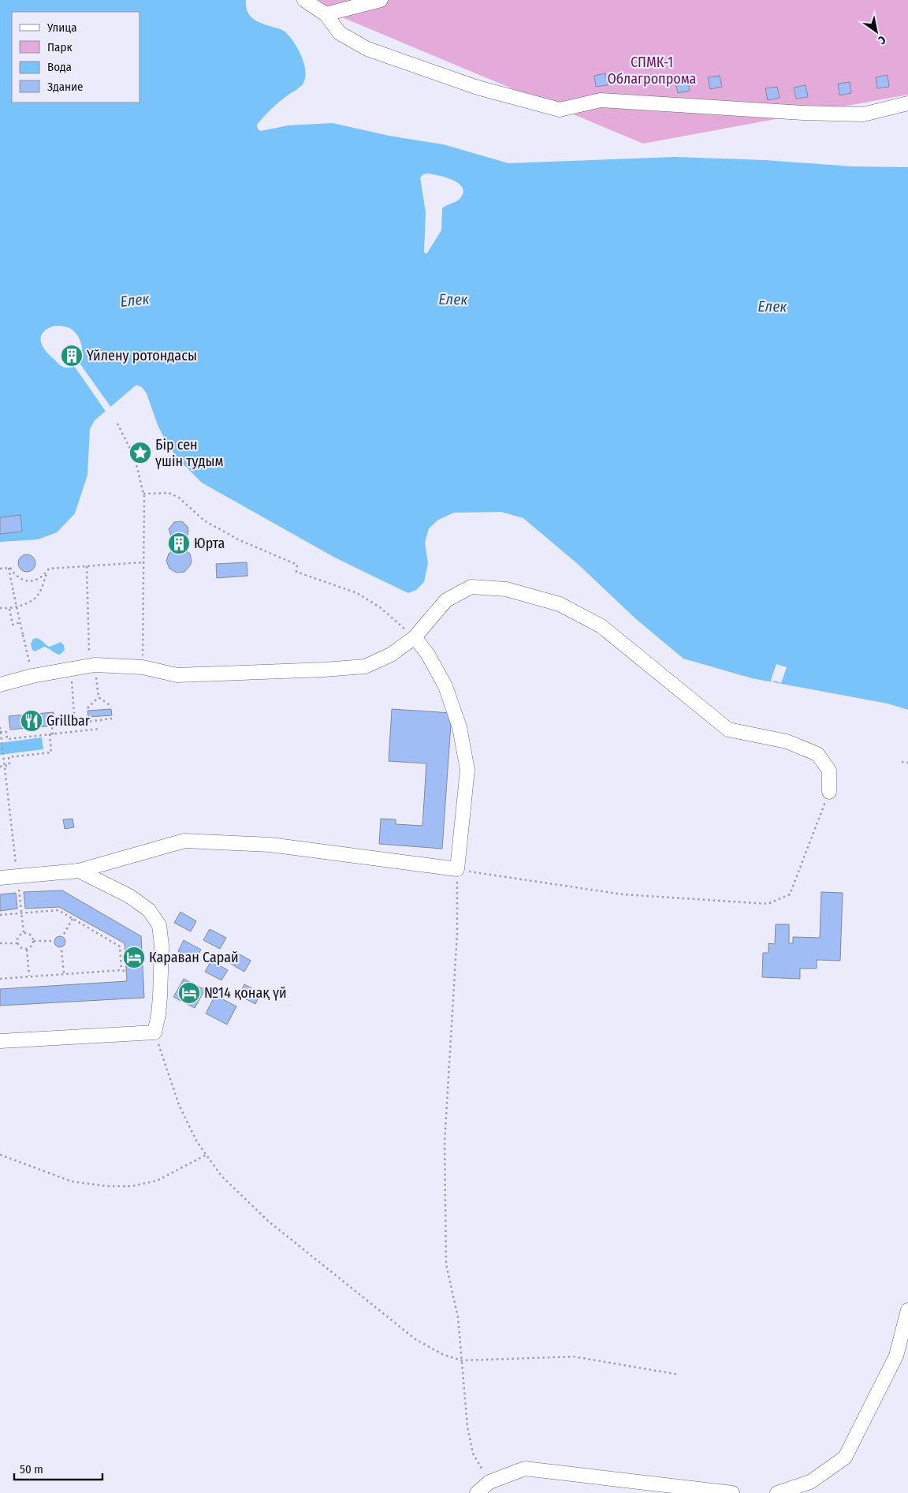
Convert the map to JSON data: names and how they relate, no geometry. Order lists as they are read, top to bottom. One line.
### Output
{"water":["Елек"],"parks":["СПМК-1 Облагропрома"],"places":{"building":["Үйлену ротондaсы","Юрта"],"place":["Бір сен үшін тудым"],"restaurant":["Grillbar"],"hotel":["Караван Сарай","№14 қонақ үй"]},"legend":["Улица","Парк","Вода","Здание"],"scale_bar":"50 m","north":"bottom right"}
